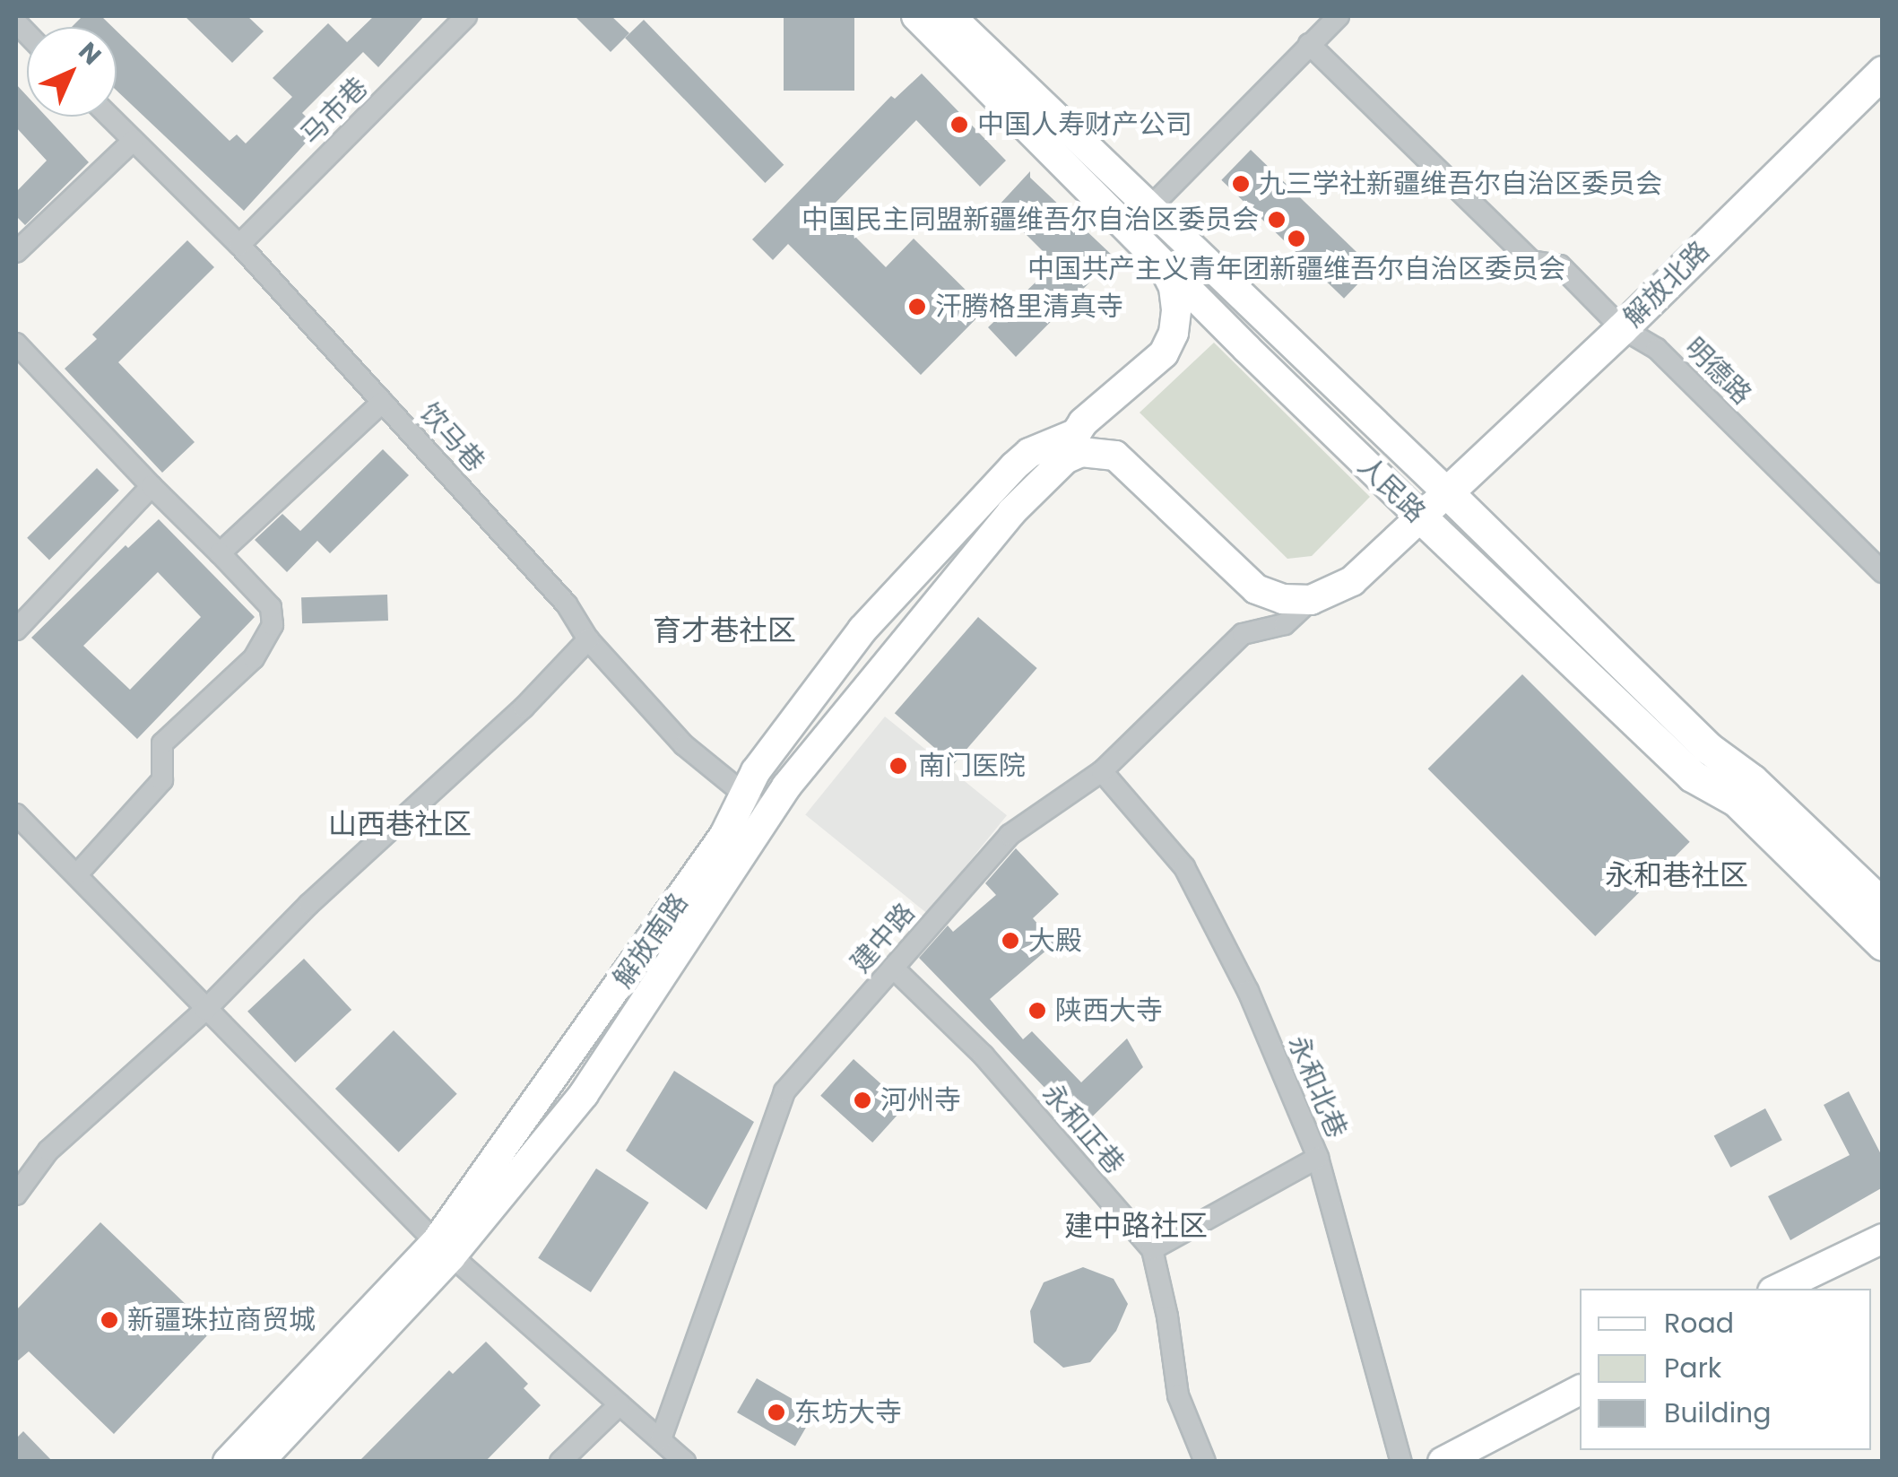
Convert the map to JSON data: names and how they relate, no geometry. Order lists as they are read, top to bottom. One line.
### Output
{"streets":{"main road":["解放北路","人民路","解放南路"],"street":["马市巷","明德路","饮马巷","建中路","永和北巷","永和正巷"]},"crossings":[["马市巷","饮马巷"],["解放北路","明德路"],["解放北路","人民路"],["饮马巷","解放南路"],["人民路","解放南路"],["建中路","解放南路"],["建中路","永和北巷"],["建中路","永和正巷"]],"districts":["育才巷社区","山西巷社区","永和巷社区","建中路社区"],"places":["中国人寿财产公司","九三学社新疆维吾尔自治区委员会","中国民主同盟新疆维吾尔自治区委员会","中国共产主义青年团新疆维吾尔自治区委员会","汗腾格里清真寺","南门医院","大殿","陕西大寺","河州寺","新疆珠拉商贸城","东坊大寺"],"legend":["Road","Park","Building"],"north":"top right"}
